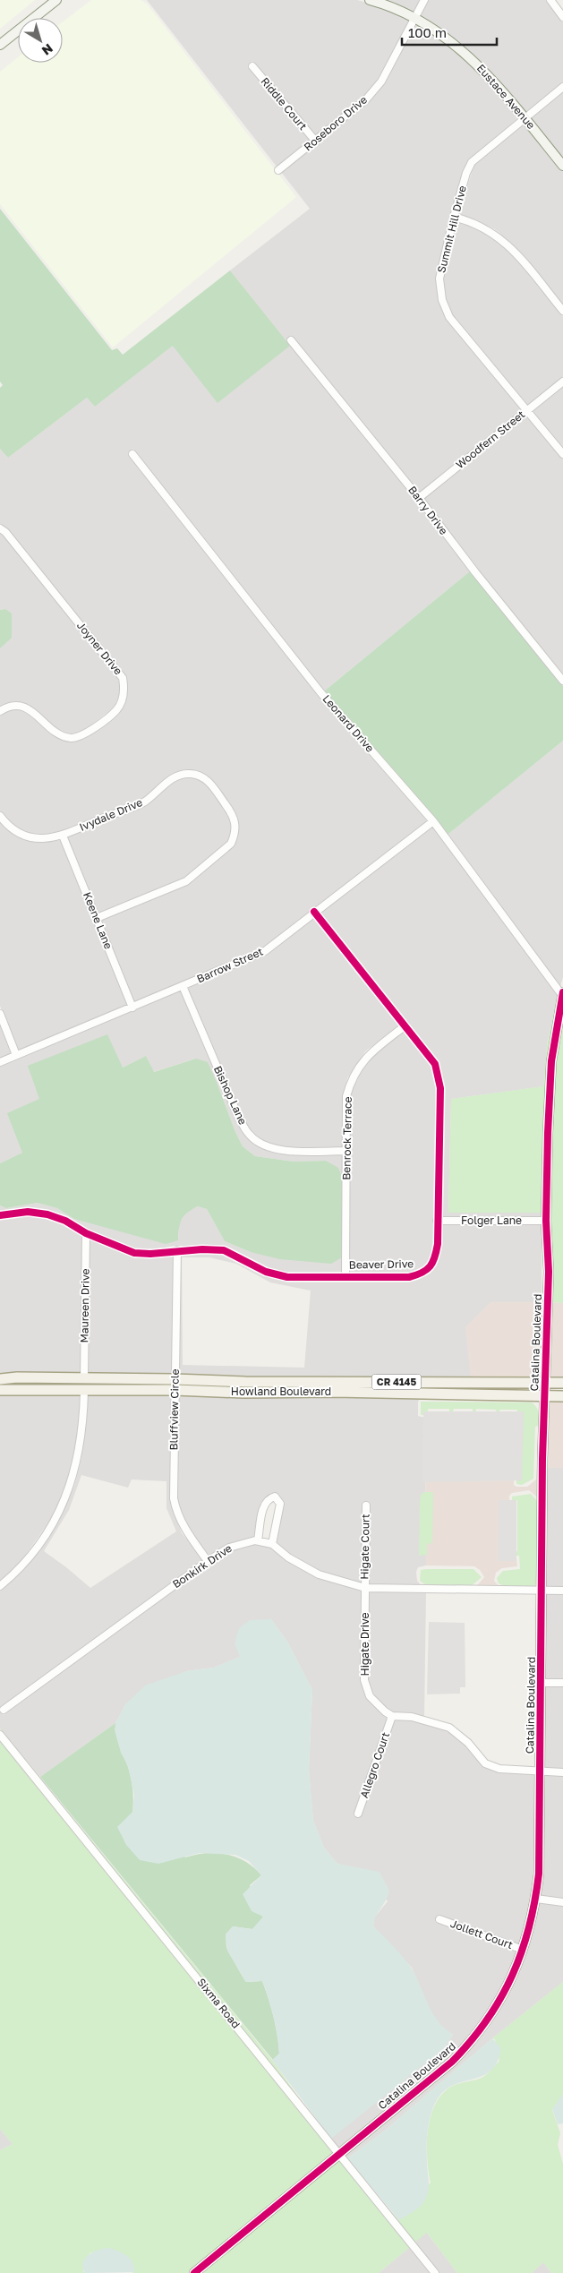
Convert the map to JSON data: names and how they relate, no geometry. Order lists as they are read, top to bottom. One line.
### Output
{"streets":{"main road":["CR 4145","Howland Boulevard"],"street":["Eustace Avenue","Riddle Court","Roseboro Drive","Summit Hill Drive","Woodfern Street","Barry Drive","Joyner Drive","Leonard Drive","Ivydale Drive","Keene Lane","Barrow Street","Bishop Lane","Benrock Terrace","Folger Lane","Beaver Drive","Maureen Drive","Catalina Boulevard","Bluffview Circle","Higate Court","Bonkirk Drive","Higate Drive","Allegro Court","Jollett Court","Sixma Road"]},"crossings":[["Eustace Avenue","Roseboro Drive"],["Eustace Avenue","Summit Hill Drive"],["Riddle Court","Roseboro Drive"],["Summit Hill Drive","Woodfern Street"],["Woodfern Street","Barry Drive"],["Leonard Drive","Barrow Street"],["Leonard Drive","Catalina Boulevard"],["Ivydale Drive","Keene Lane"],["Keene Lane","Barrow Street"],["Barrow Street","Bishop Lane"],["Barrow Street","Beaver Drive"],["Bishop Lane","Benrock Terrace"],["Benrock Terrace","Beaver Drive"],["Folger Lane","Beaver Drive"],["Folger Lane","Catalina Boulevard"],["Beaver Drive","Maureen Drive"],["Beaver Drive","Bluffview Circle"],["Maureen Drive","Howland Boulevard"],["Catalina Boulevard","Howland Boulevard"],["Catalina Boulevard","Bonkirk Drive"],["Catalina Boulevard","Jollett Court"],["Catalina Boulevard","Sixma Road"],["Howland Boulevard","Bluffview Circle"],["Bluffview Circle","Bonkirk Drive"],["Higate Court","Bonkirk Drive"],["Higate Court","Higate Drive"],["Bonkirk Drive","Higate Drive"],["Higate Drive","Allegro Court"]],"scale_bar":"100 m","north":"bottom right"}
